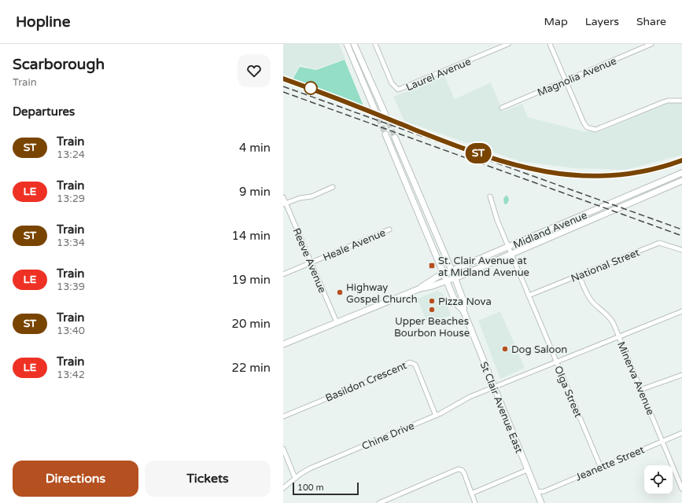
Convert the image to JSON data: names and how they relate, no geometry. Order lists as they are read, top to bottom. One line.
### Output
{"streets":{"main road":["Midland Avenue","St Clair Avenue East"],"street":["Laurel Avenue","Magnolia Avenue","Heale Avenue","Reeve Avenue","National Street","Minerva Avenue","Basildon Crescent","Olga Street","Chine Drive","Jeanette Street"]},"crossings":[["Midland Avenue","Reeve Avenue"],["Midland Avenue","Olga Street"],["Midland Avenue","St Clair Avenue East"],["Heale Avenue","Reeve Avenue"],["National Street","Minerva Avenue"],["National Street","Olga Street"],["Minerva Avenue","Chine Drive"],["Minerva Avenue","Jeanette Street"],["Basildon Crescent","Chine Drive"],["Olga Street","Chine Drive"],["Olga Street","Jeanette Street"],["St Clair Avenue East","Chine Drive"],["St Clair Avenue East","Jeanette Street"]],"places":{"transit":["St. Clair Avenue at at Midland Avenue"],"other":["Highway Gospel Church","Pizza Nova","Upper Beaches Bourbon House","Dog Saloon"]},"scale_bar":"100 m","page":{"header":"Hopline","nav":["Map","Layers","Share"],"heading":[["Scarborough","Train"],"Departures"],"on_map":"ST","list":[{"mark":"ST","name":"Train","note":"13:24","value":"4 min"},{"mark":"LE","name":"Train","note":"13:29","value":"9 min"},{"mark":"ST","name":"Train","note":"13:34","value":"14 min"},{"mark":"LE","name":"Train","note":"13:39","value":"19 min"},{"mark":"ST","name":"Train","note":"13:40","value":"20 min"},{"mark":"LE","name":"Train","note":"13:42","value":"22 min"}],"buttons":["Directions","Tickets"],"scale":"100 m"}}
